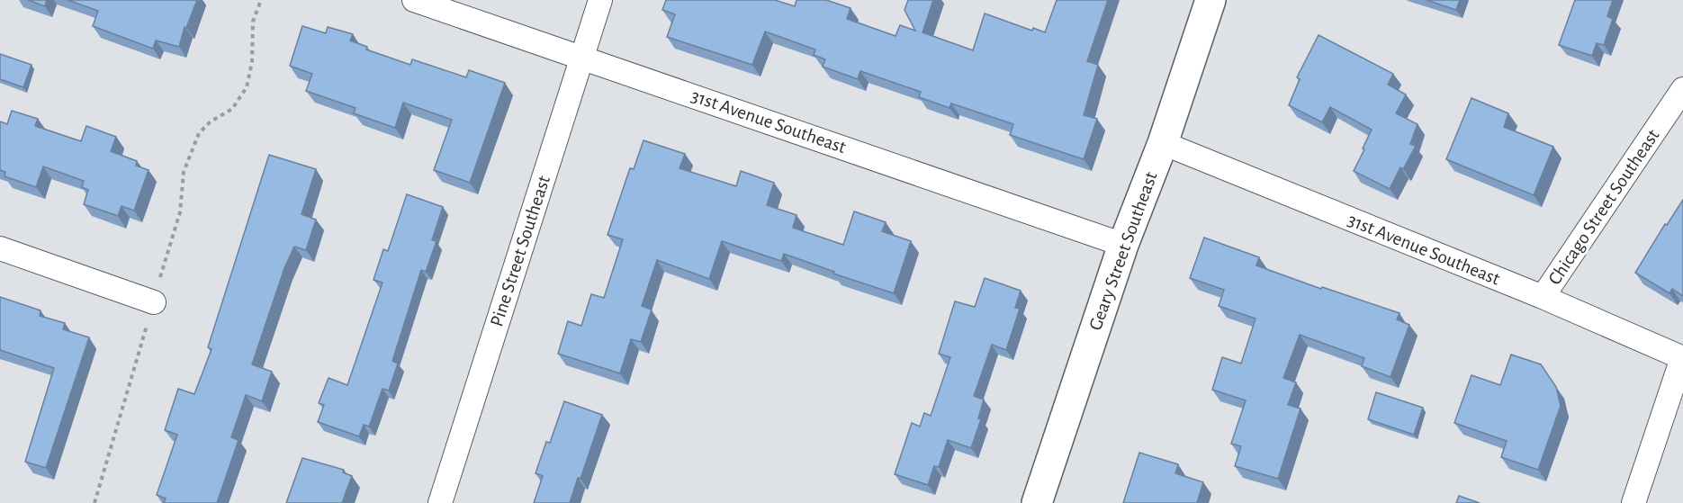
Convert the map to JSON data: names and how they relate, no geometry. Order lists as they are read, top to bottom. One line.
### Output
{"streets":{"main road":["Geary Street Southeast"],"street":["31st Avenue Southeast","Chicago Street Southeast","Pine Street Southeast"]},"crossings":[["31st Avenue Southeast","Chicago Street Southeast"],["31st Avenue Southeast","Pine Street Southeast"],["31st Avenue Southeast","Geary Street Southeast"]]}
